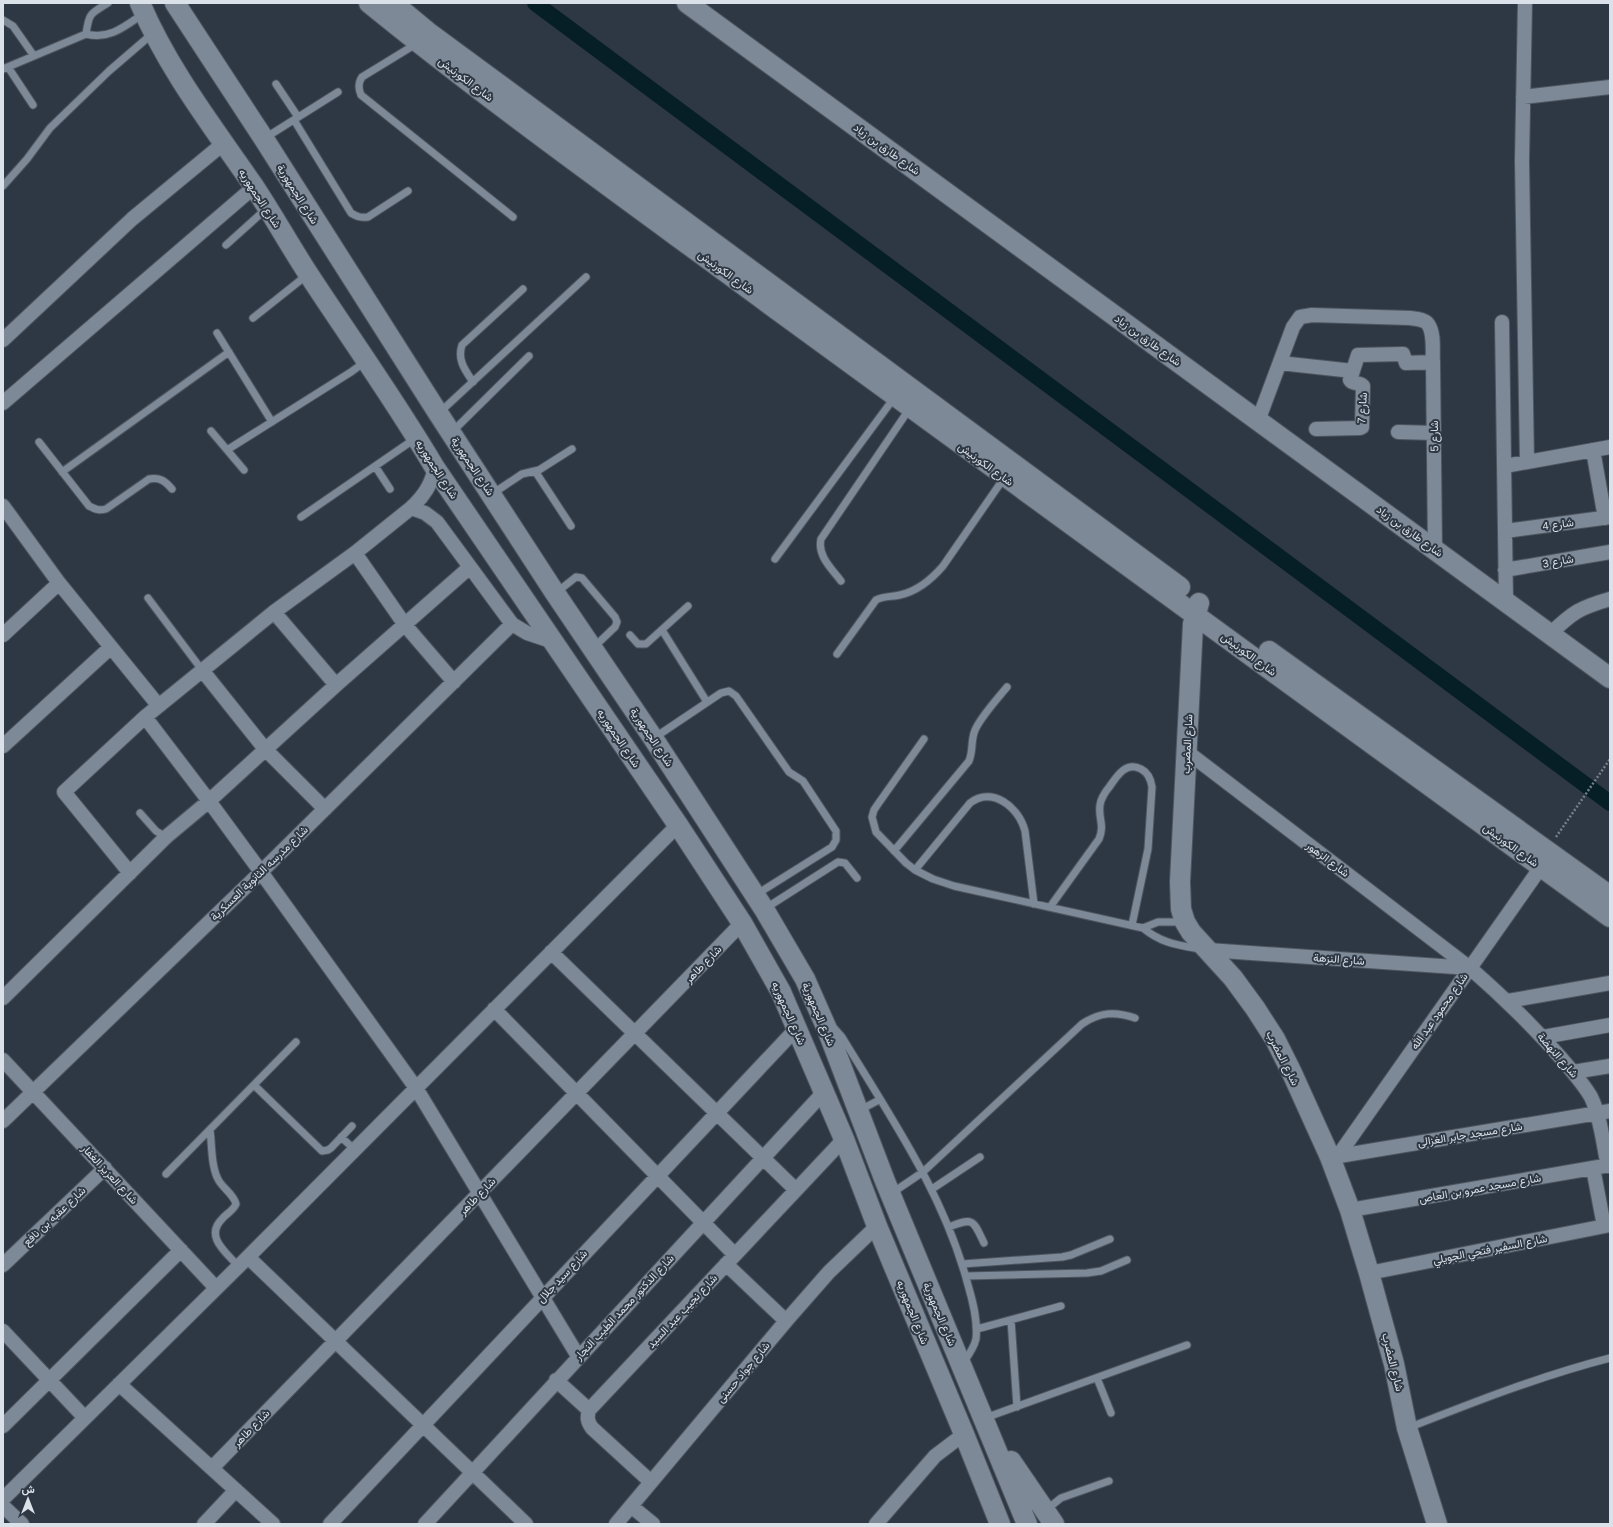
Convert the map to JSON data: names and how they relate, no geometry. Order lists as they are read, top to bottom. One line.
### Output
{"streets":{"main road":["شارع الكورنيش","شارع طارق بن زياد","شارع الجمهورية","شارع الجمهوريه","شارع المضرب"],"street":["شارع 7","شارع 5","شارع 4","شارع 3","شارع الزهور","شارع مدرسه الثانوية العسكرية","شارع النزهة","شارع طاهر","شارع محمود عبد الله","شارع النهضة","شارع مسجد جابر الغزالى","شارع العزيز الغفار","شارع مسجد عمرو بن العاص","شارع عقبه بن نافع","شارع السفير فتحي الجويلي","شارع سيد جلال","شارع الدكتور محمد الطيب النجار","شارع نجيب عبد السيد","شارع جواد حسنى"]},"crossings":[["شارع الكورنيش","شارع المضرب"],["شارع الكورنيش","شارع محمود عبد الله"],["شارع طارق بن زياد","شارع 5"],["شارع الجمهوريه","شارع طاهر"],["شارع الجمهوريه","شارع سيد جلال"],["شارع الجمهوريه","شارع الدكتور محمد الطيب النجار"],["شارع الجمهوريه","شارع نجيب عبد السيد"],["شارع الجمهوريه","شارع جواد حسنى"],["شارع المضرب","شارع الزهور"],["شارع المضرب","شارع النزهة"],["شارع المضرب","شارع محمود عبد الله"],["شارع المضرب","شارع مسجد جابر الغزالى"],["شارع المضرب","شارع مسجد عمرو بن العاص"],["شارع المضرب","شارع السفير فتحي الجويلي"],["شارع الزهور","شارع النزهة"],["شارع الزهور","شارع محمود عبد الله"],["شارع الزهور","شارع النهضة"],["شارع مدرسه الثانوية العسكرية","شارع العزيز الغفار"],["شارع النزهة","شارع محمود عبد الله"],["شارع النزهة","شارع النهضة"],["شارع محمود عبد الله","شارع النهضة"],["شارع محمود عبد الله","شارع مسجد جابر الغزالى"],["شارع النهضة","شارع مسجد جابر الغزالى"],["شارع النهضة","شارع مسجد عمرو بن العاص"],["شارع العزيز الغفار","شارع عقبه بن نافع"]],"north":"top"}
